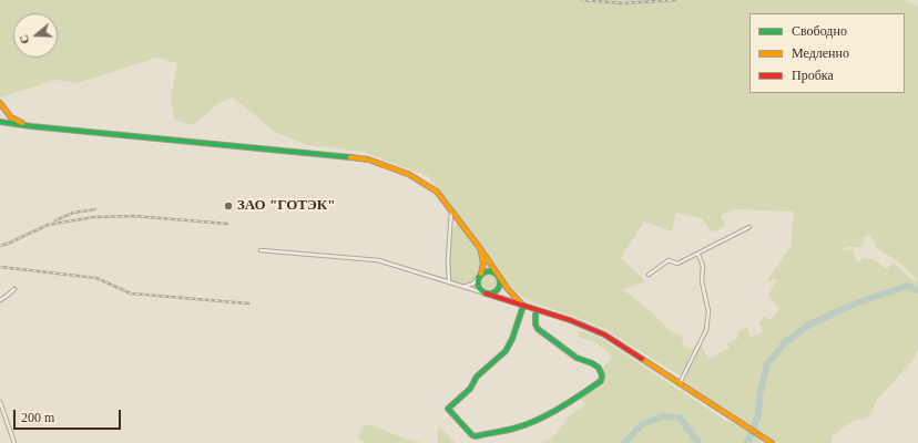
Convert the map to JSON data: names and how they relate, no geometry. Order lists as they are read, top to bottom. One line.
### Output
{"places":["ЗАО \"ГОТЭК\""],"legend":["Свободно","Медленно","Пробка"],"scale_bar":"200 m","north":"left"}
